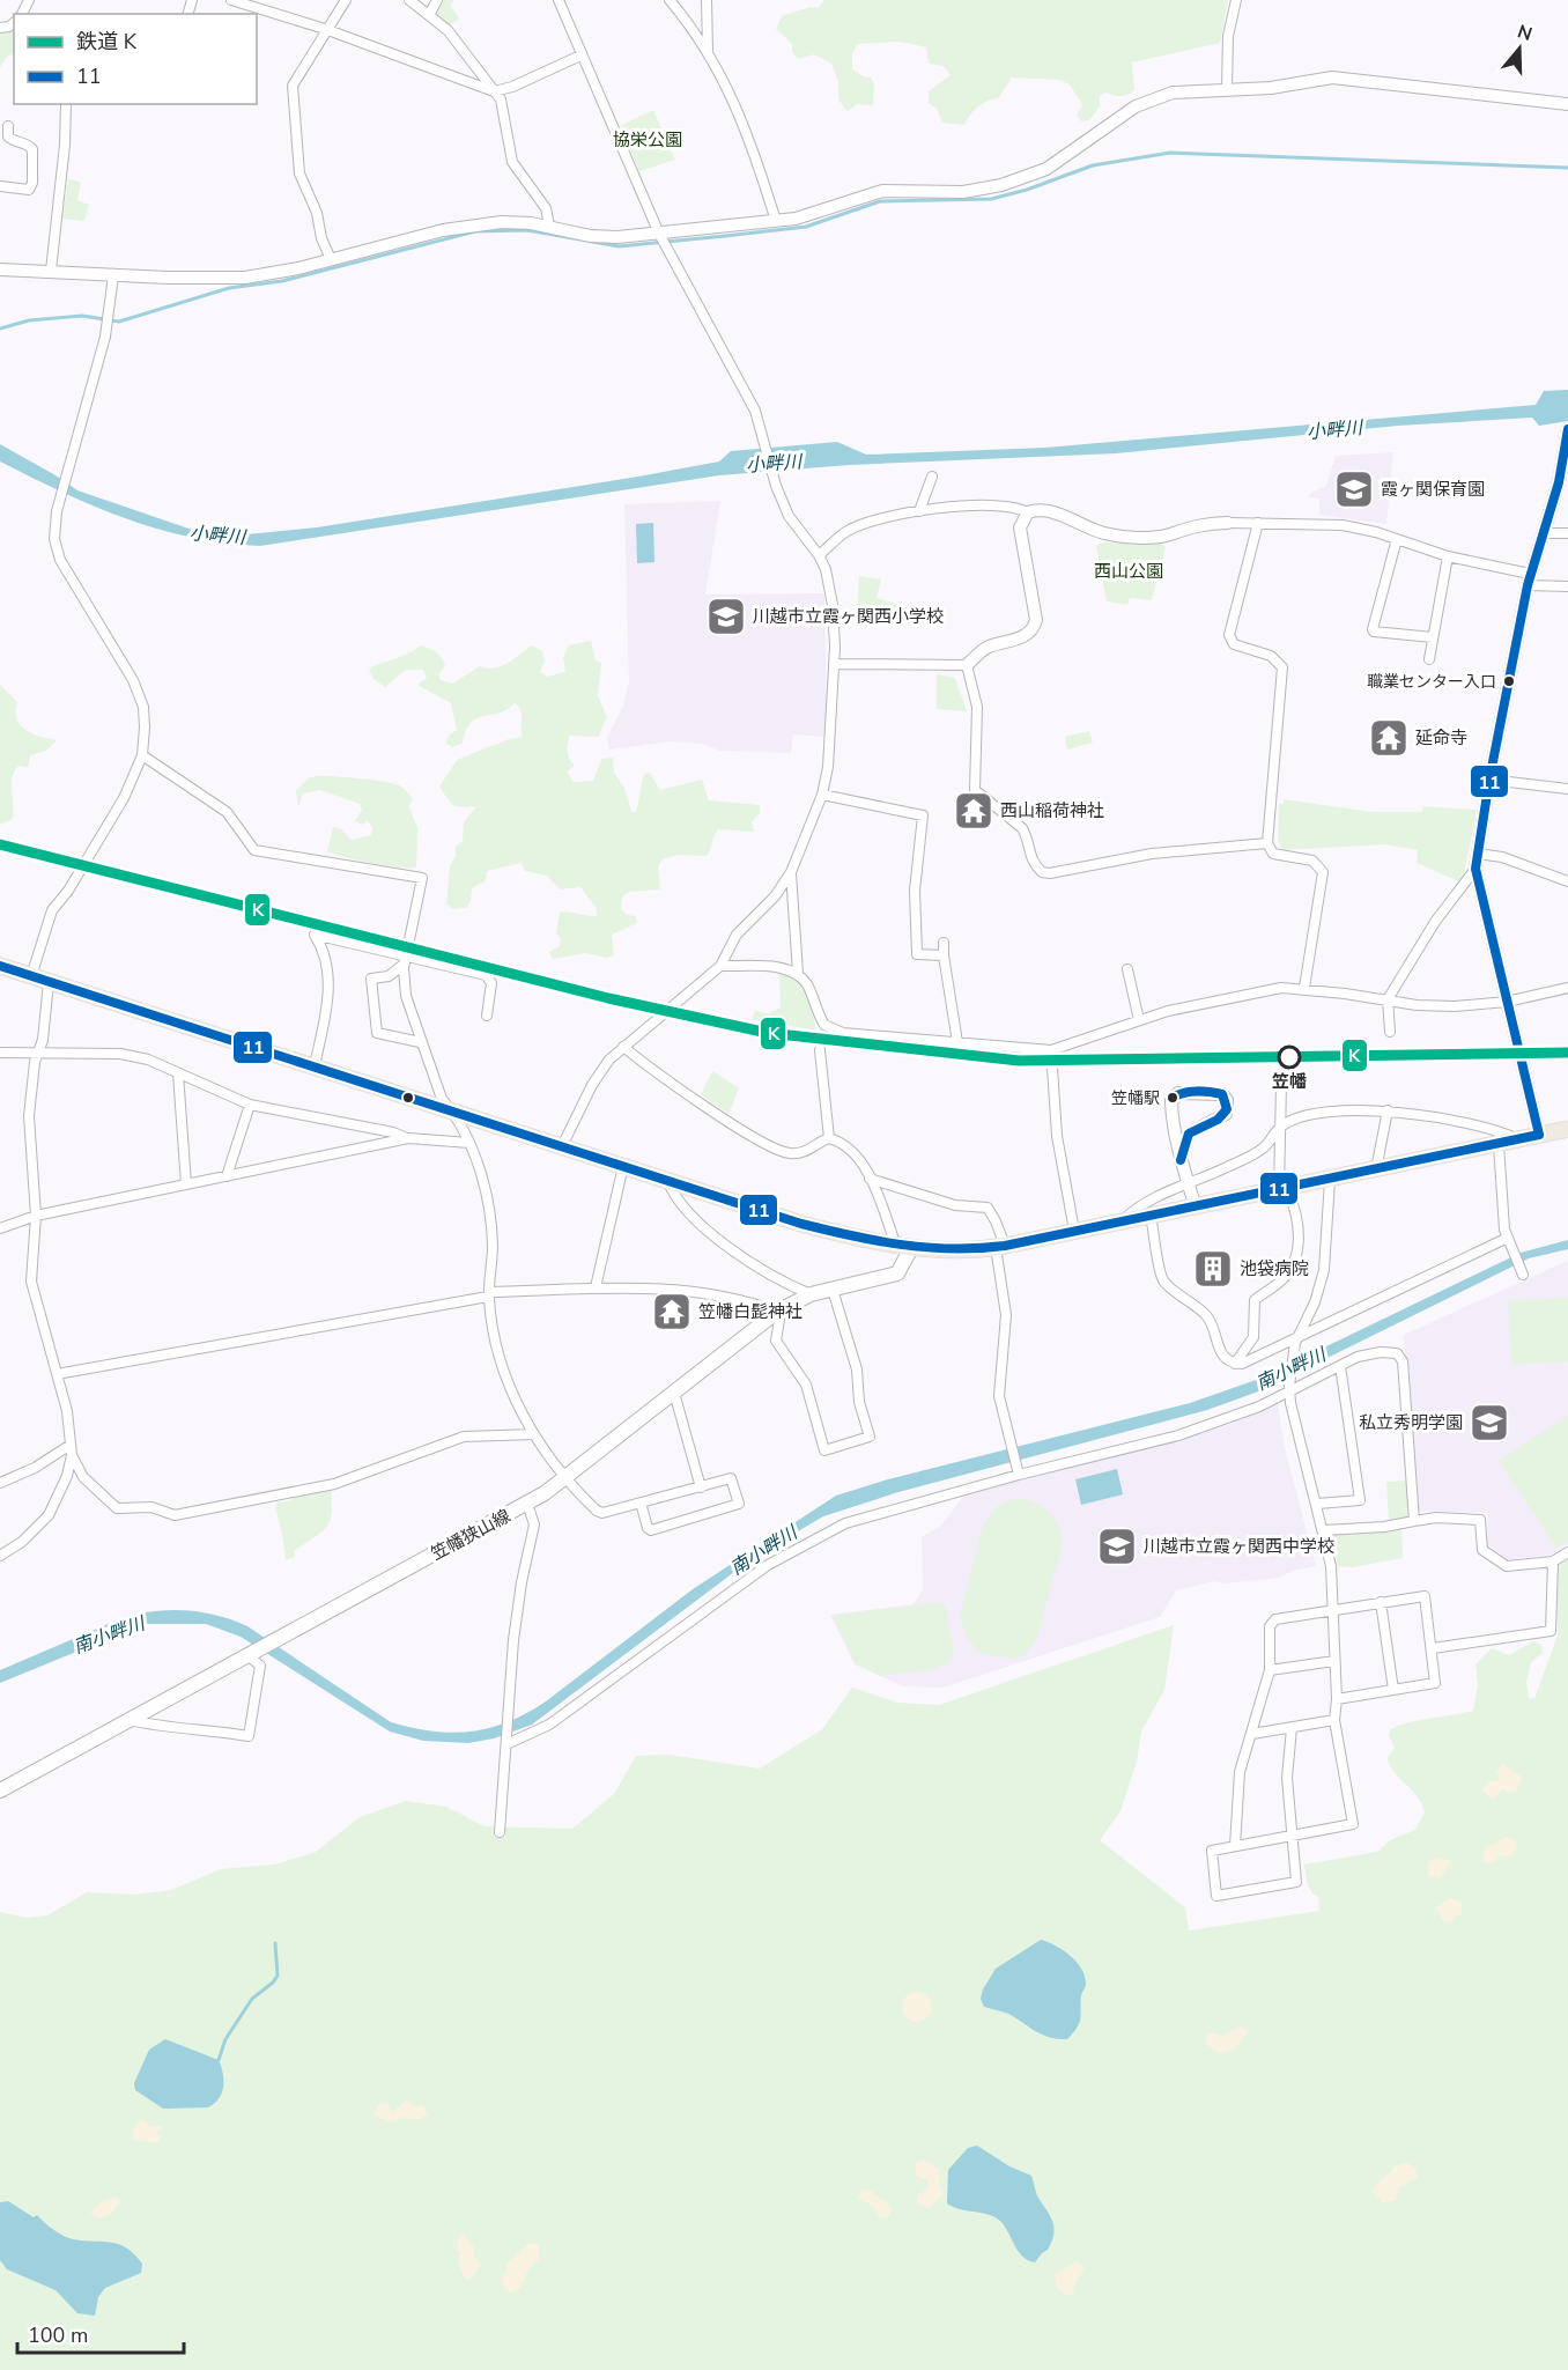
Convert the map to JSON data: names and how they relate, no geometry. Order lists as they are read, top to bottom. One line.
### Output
{"streets":{"main road":["笠幡狭山線"]},"water":["小畔川","南小畔川"],"parks":["協栄公園","西山公園"],"places":{"school or university":["霞ヶ関保育園","川越市立霞ヶ関西小学校","私立秀明学園","川越市立霞ヶ関西中学校"],"other":["職業センター入口","笠幡","笠幡駅"],"temple":["延命寺","西山稲荷神社","笠幡白髭神社"],"building":["池袋病院"]},"lines":["transit line 11","rail line K"],"legend":["鉄道 K","11"],"scale_bar":"100 m","north":"top"}
